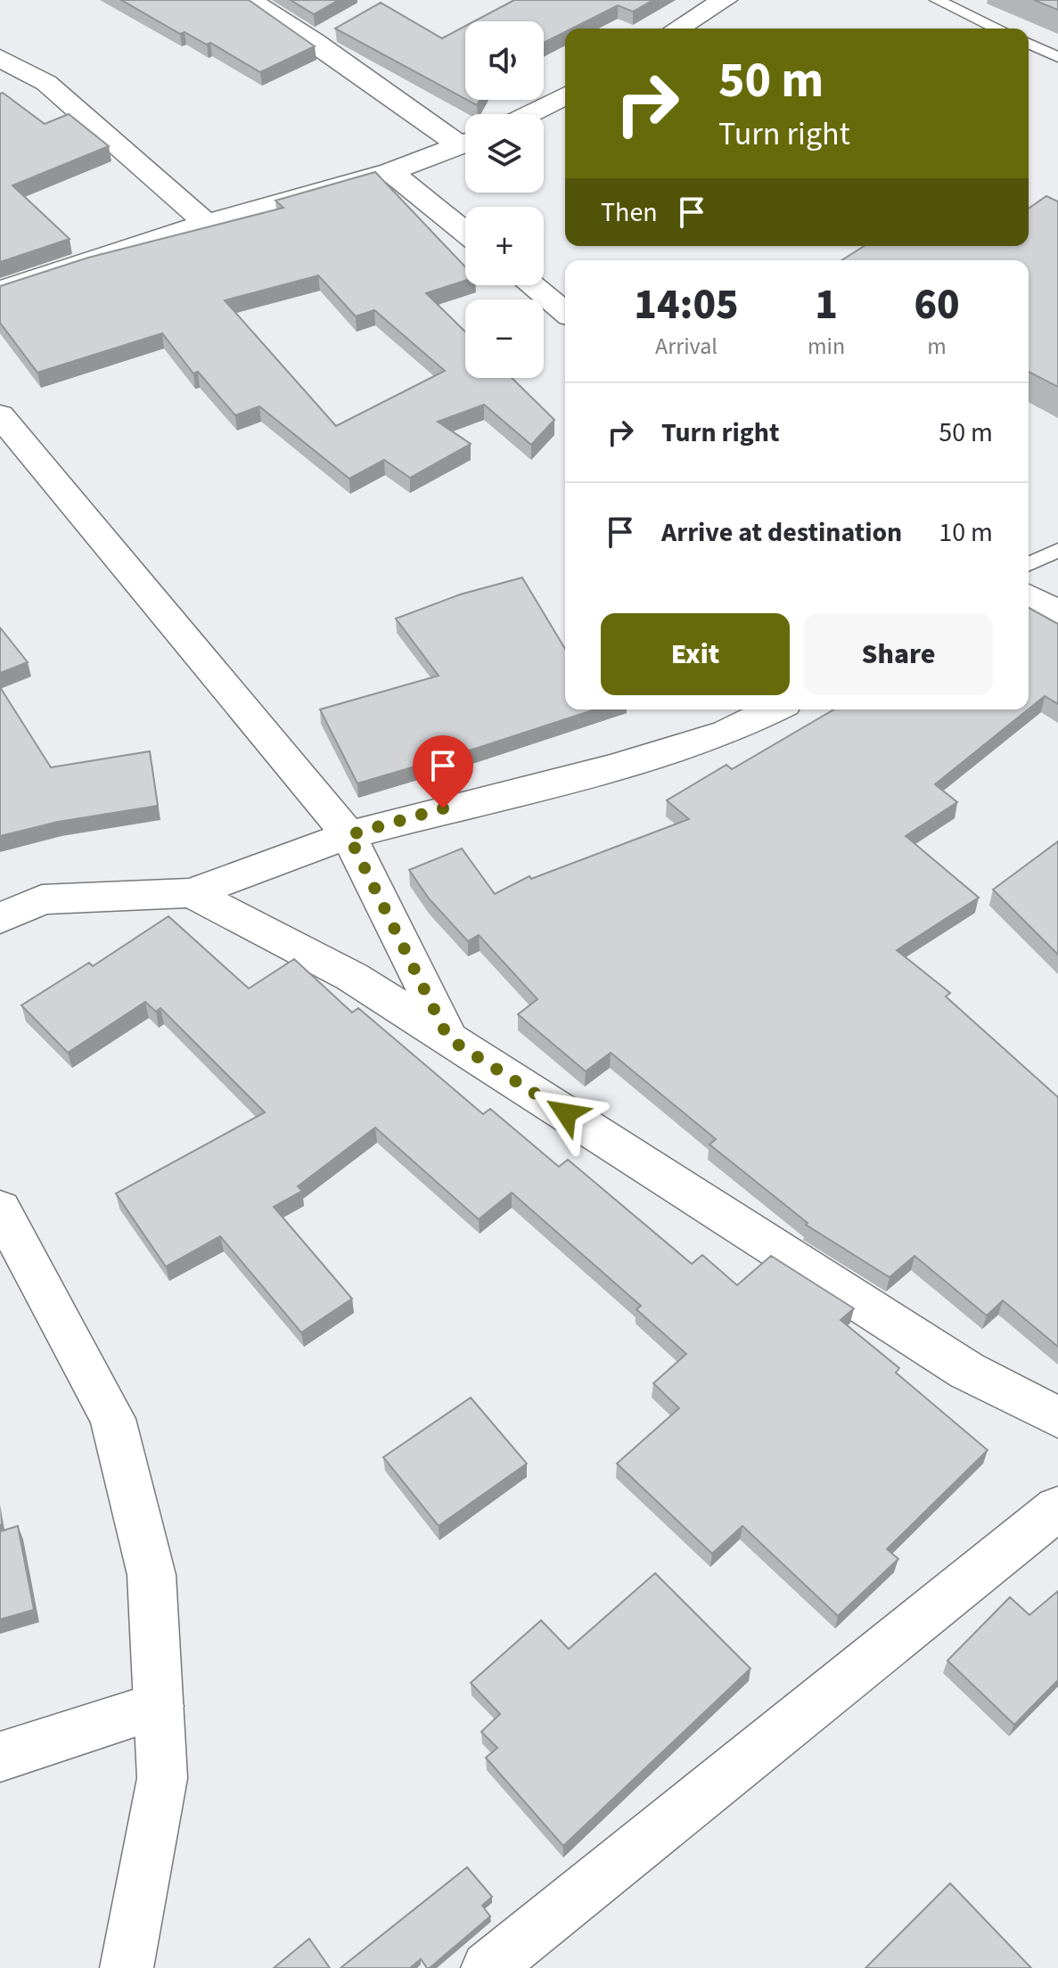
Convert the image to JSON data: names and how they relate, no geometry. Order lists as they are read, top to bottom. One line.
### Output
{"page":{"map_buttons":["+","−"],"turn":["50 m","Turn right"],"then":"Then","eta":["14:05","Arrival","1","min","60","m"],"list":[{"name":"Turn right","value":"50 m"},{"name":"Arrive at destination","value":"10 m"}],"buttons":["Exit","Share"]}}
